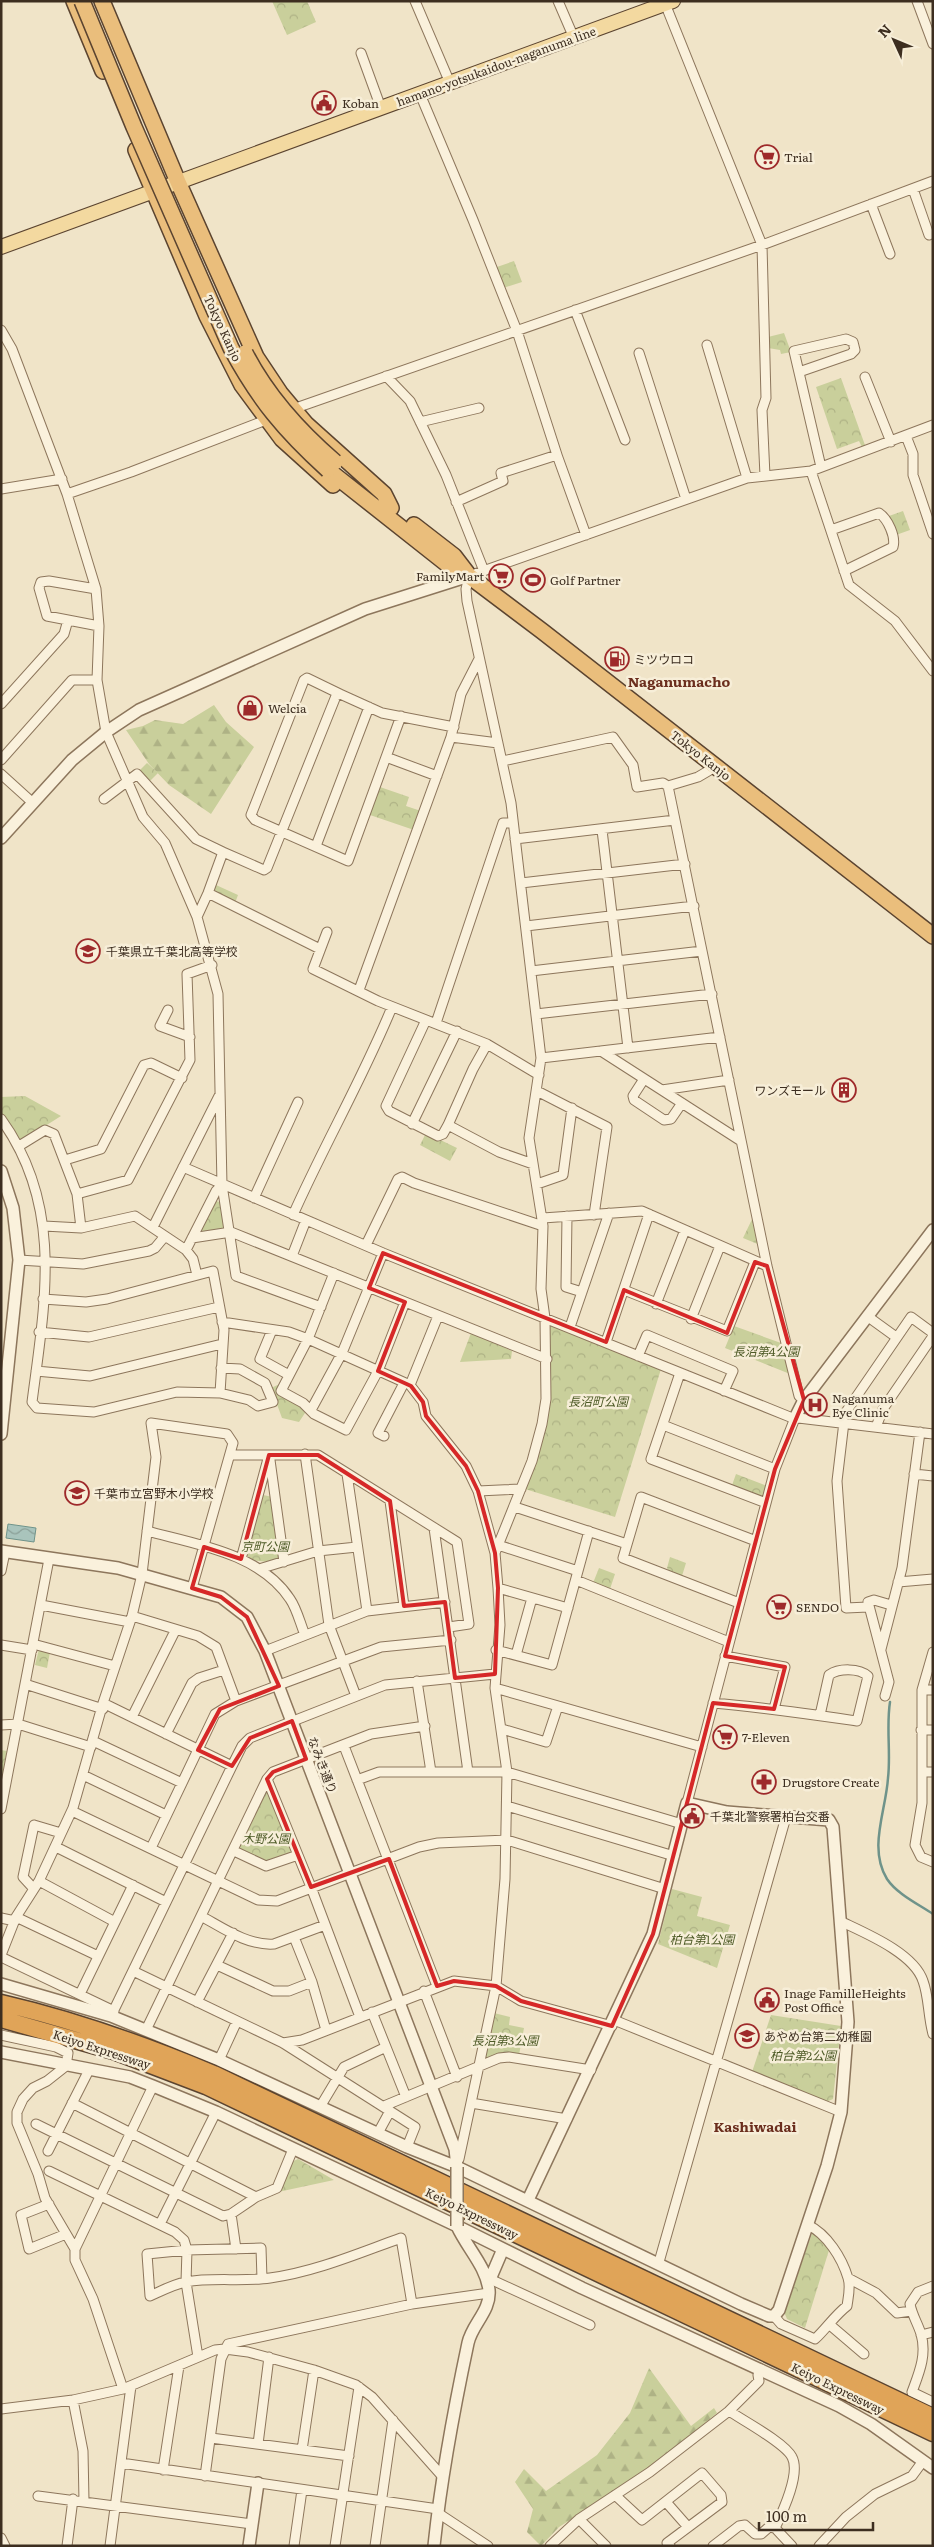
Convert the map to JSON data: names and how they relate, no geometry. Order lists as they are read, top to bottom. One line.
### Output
{"streets":{"highway":["Tokyo Kanjo","Keiyo Expressway"],"main road":["hamano-yotsukaidou-naganuma line"],"street":["なみき通り"]},"districts":["Naganumacho","Kashiwadai"],"parks":["長沼第4公園","長沼町公園","京町公園","木野公園","柏台第1公園","長沼第3公園","柏台第2公園"],"places":{"public building":["Koban","千葉北警察署柏台交番","Inage FamilleHeights Post Office"],"supermarket":["Trial","FamilyMart","SENDO","7-Eleven"],"sports":["Golf Partner"],"fuel station":["ミツウロコ"],"shop":["Welcia"],"school or university":["千葉県立千葉北高等学校","千葉市立宮野木小学校","あやめ台第二幼稚園"],"building":["ワンズモール"],"hospital":["Naganuma Eye Clinic"],"pharmacy":["Drugstore Create"]},"scale_bar":"100 m","north":"top left"}
